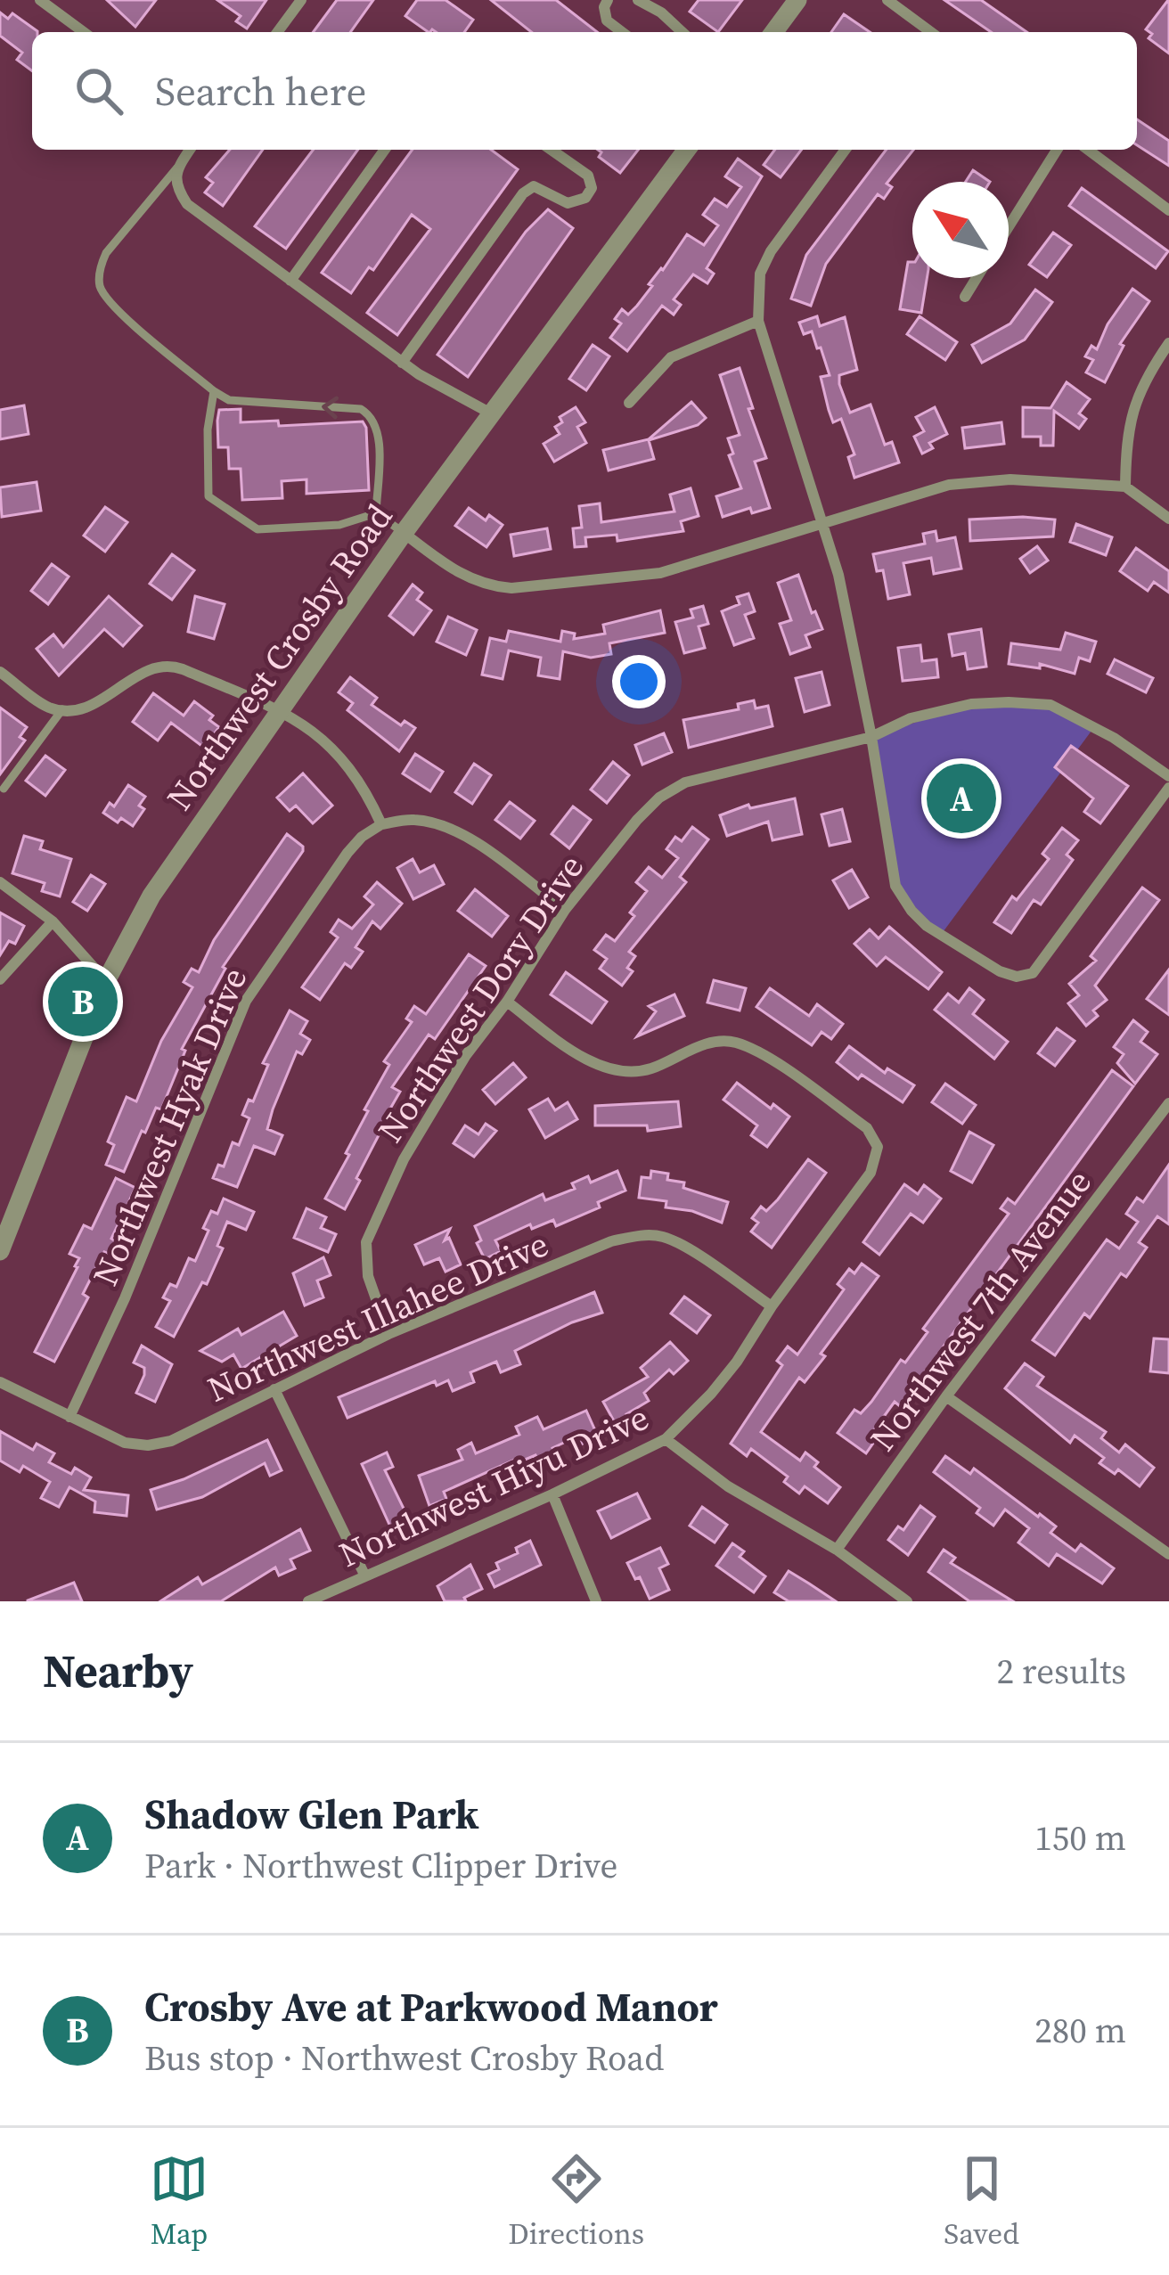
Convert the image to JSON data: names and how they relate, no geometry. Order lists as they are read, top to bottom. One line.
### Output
{"streets":{"street":["Northwest Crosby Road","Northwest Dory Drive","Northwest Hyak Drive","Northwest 7th Avenue","Northwest Illahee Drive","Northwest Hiyu Drive"]},"crossings":[["Northwest Dory Drive","Northwest Illahee Drive"],["Northwest Dory Drive","Northwest Hiyu Drive"],["Northwest Hyak Drive","Northwest Illahee Drive"],["Northwest Illahee Drive","Northwest Hiyu Drive"]],"north":"top left","page":{"search":"Search here","pins":["A","B"],"heading":["Nearby","2 results"],"list":[{"mark":"A","name":"Shadow Glen Park","note":"Park · Northwest Clipper Drive","value":"150 m"},{"mark":"B","name":"Crosby Ave at Parkwood Manor","note":"Bus stop · Northwest Crosby Road","value":"280 m"}],"nav":["Map","Directions","Saved"]}}
